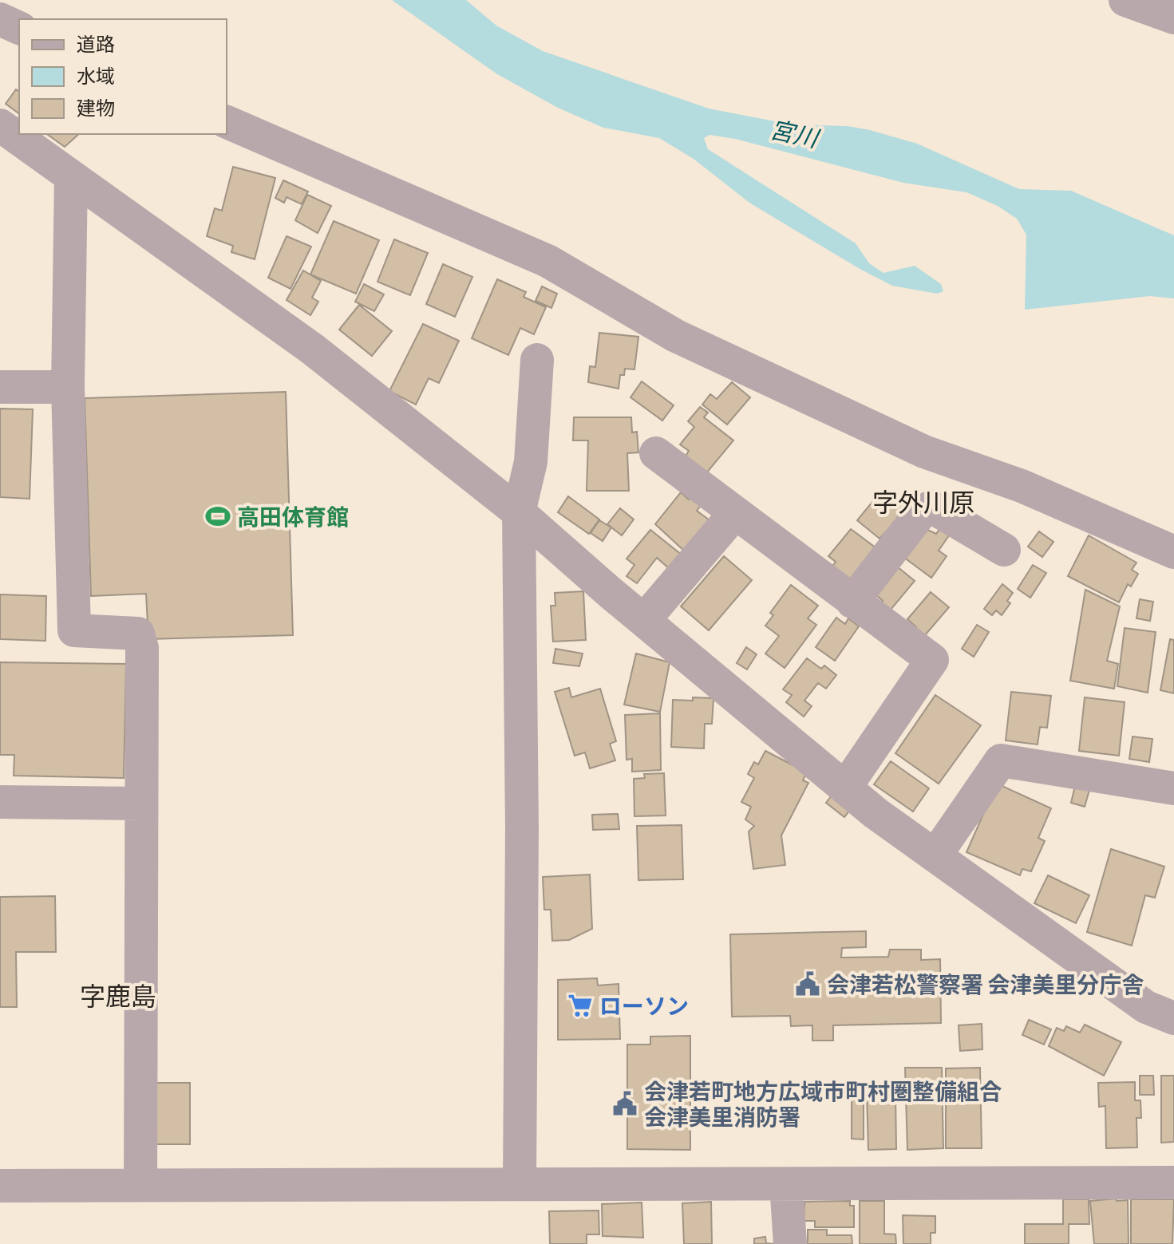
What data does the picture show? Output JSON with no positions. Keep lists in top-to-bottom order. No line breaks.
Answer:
{"districts":["字外川原","字鹿島"],"water":["宮川"],"places":{"sports":["高田体育館"],"public building":["会津若松警察署 会津美里分庁舎","会津若町地方広域市町村圏整備組合 会津美里消防署"],"supermarket":["ローソン"]},"legend":["道路","水域","建物"]}
